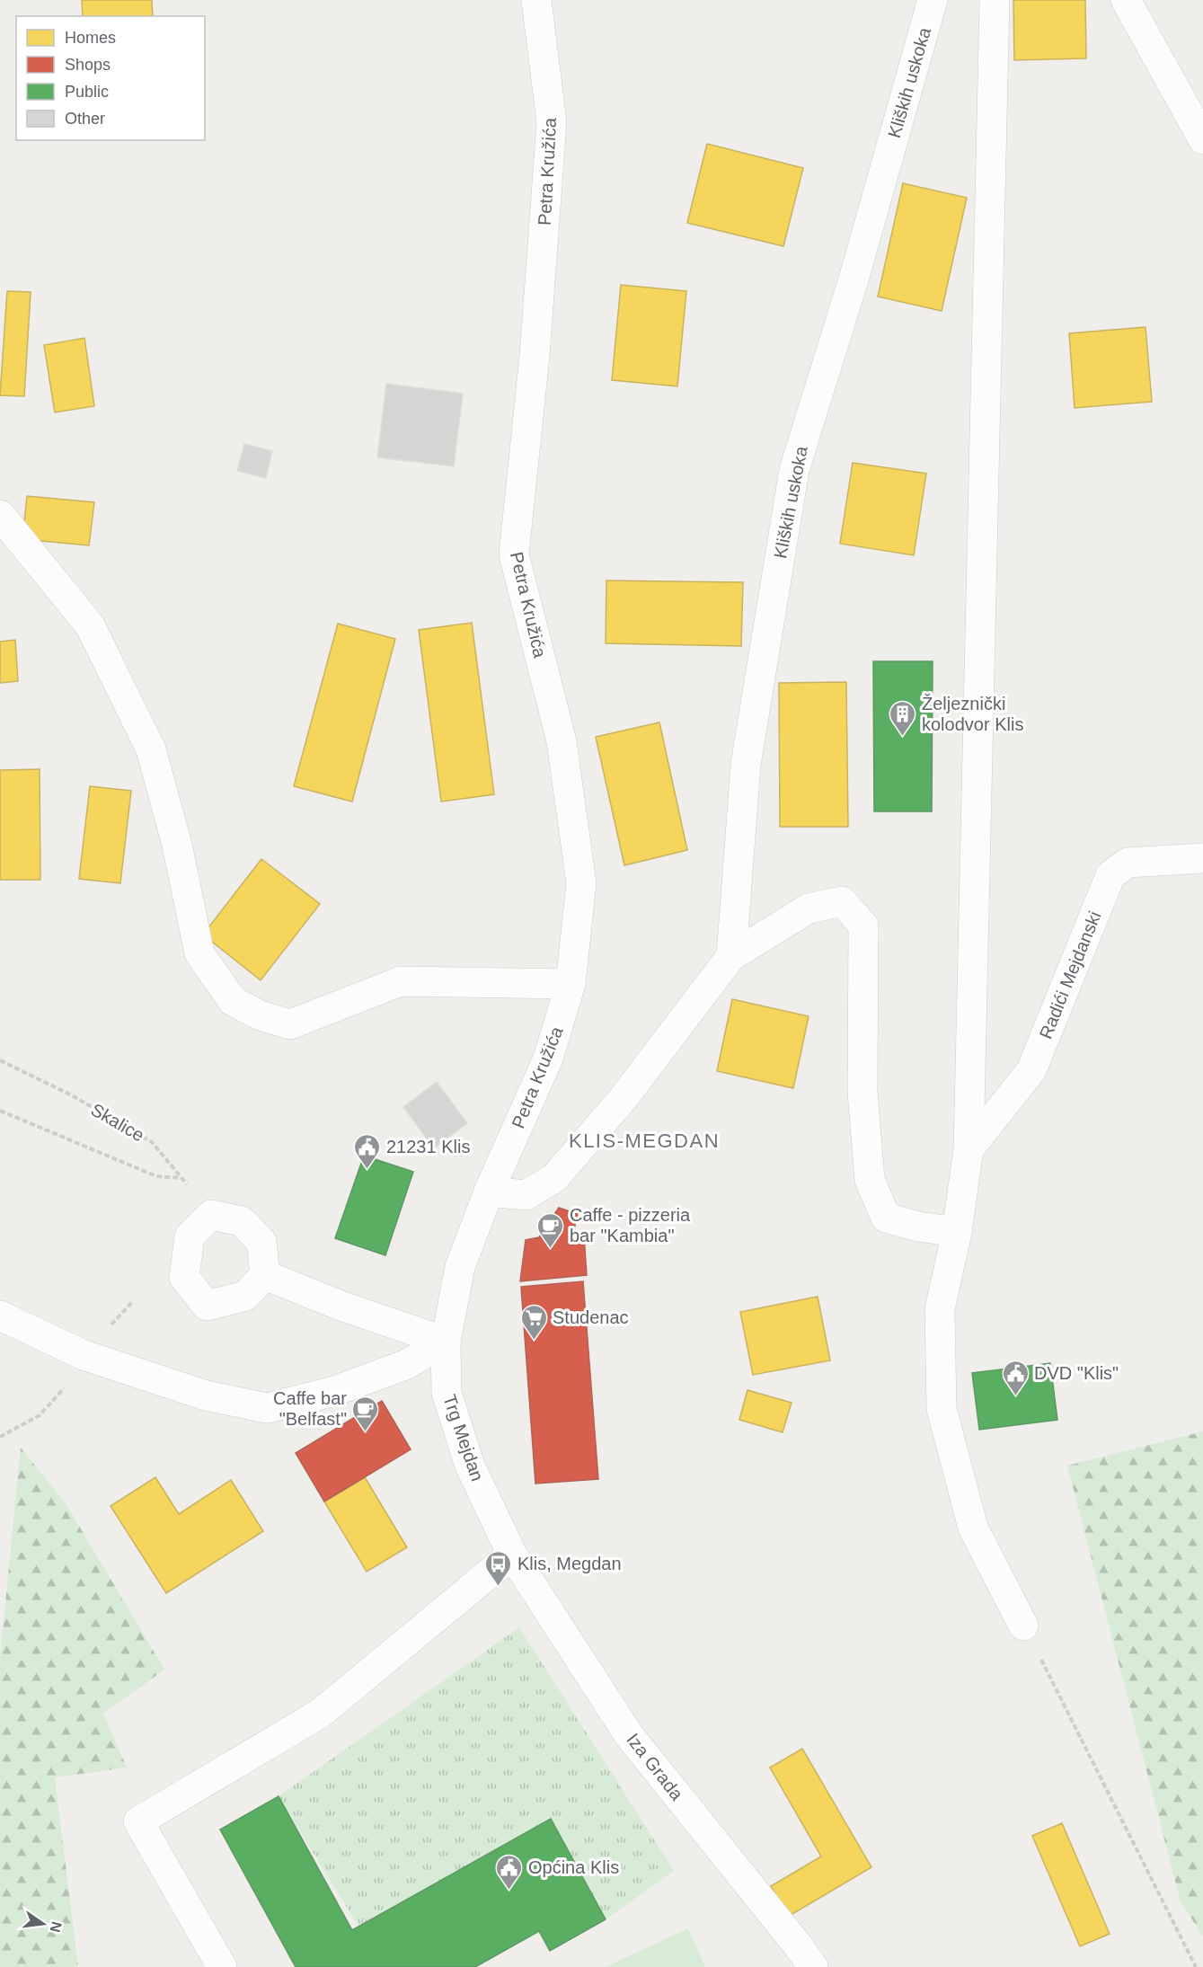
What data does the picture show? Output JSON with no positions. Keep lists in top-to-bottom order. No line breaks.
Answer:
{"streets":{"street":["Kliških uskoka","Petra Kružića","Radići Mejdanski","Trg Mejdan","Iza Grada"],"path":["Skalice"]},"crossings":[["Petra Kružića","Trg Mejdan"],["Trg Mejdan","Iza Grada"]],"districts":["KLIS-MEGDAN"],"places":{"building":["Željeznički kolodvor Klis"],"public building":["21231 Klis","DVD \"Klis\"","Općina Klis"],"cafe":["Caffe - pizzeria bar \"Kambia\"","Caffe bar \"Belfast\""],"supermarket":["Studenac"],"bus stop":["Klis, Megdan"]},"legend":["Homes","Shops","Public","Other"],"north":"right"}
